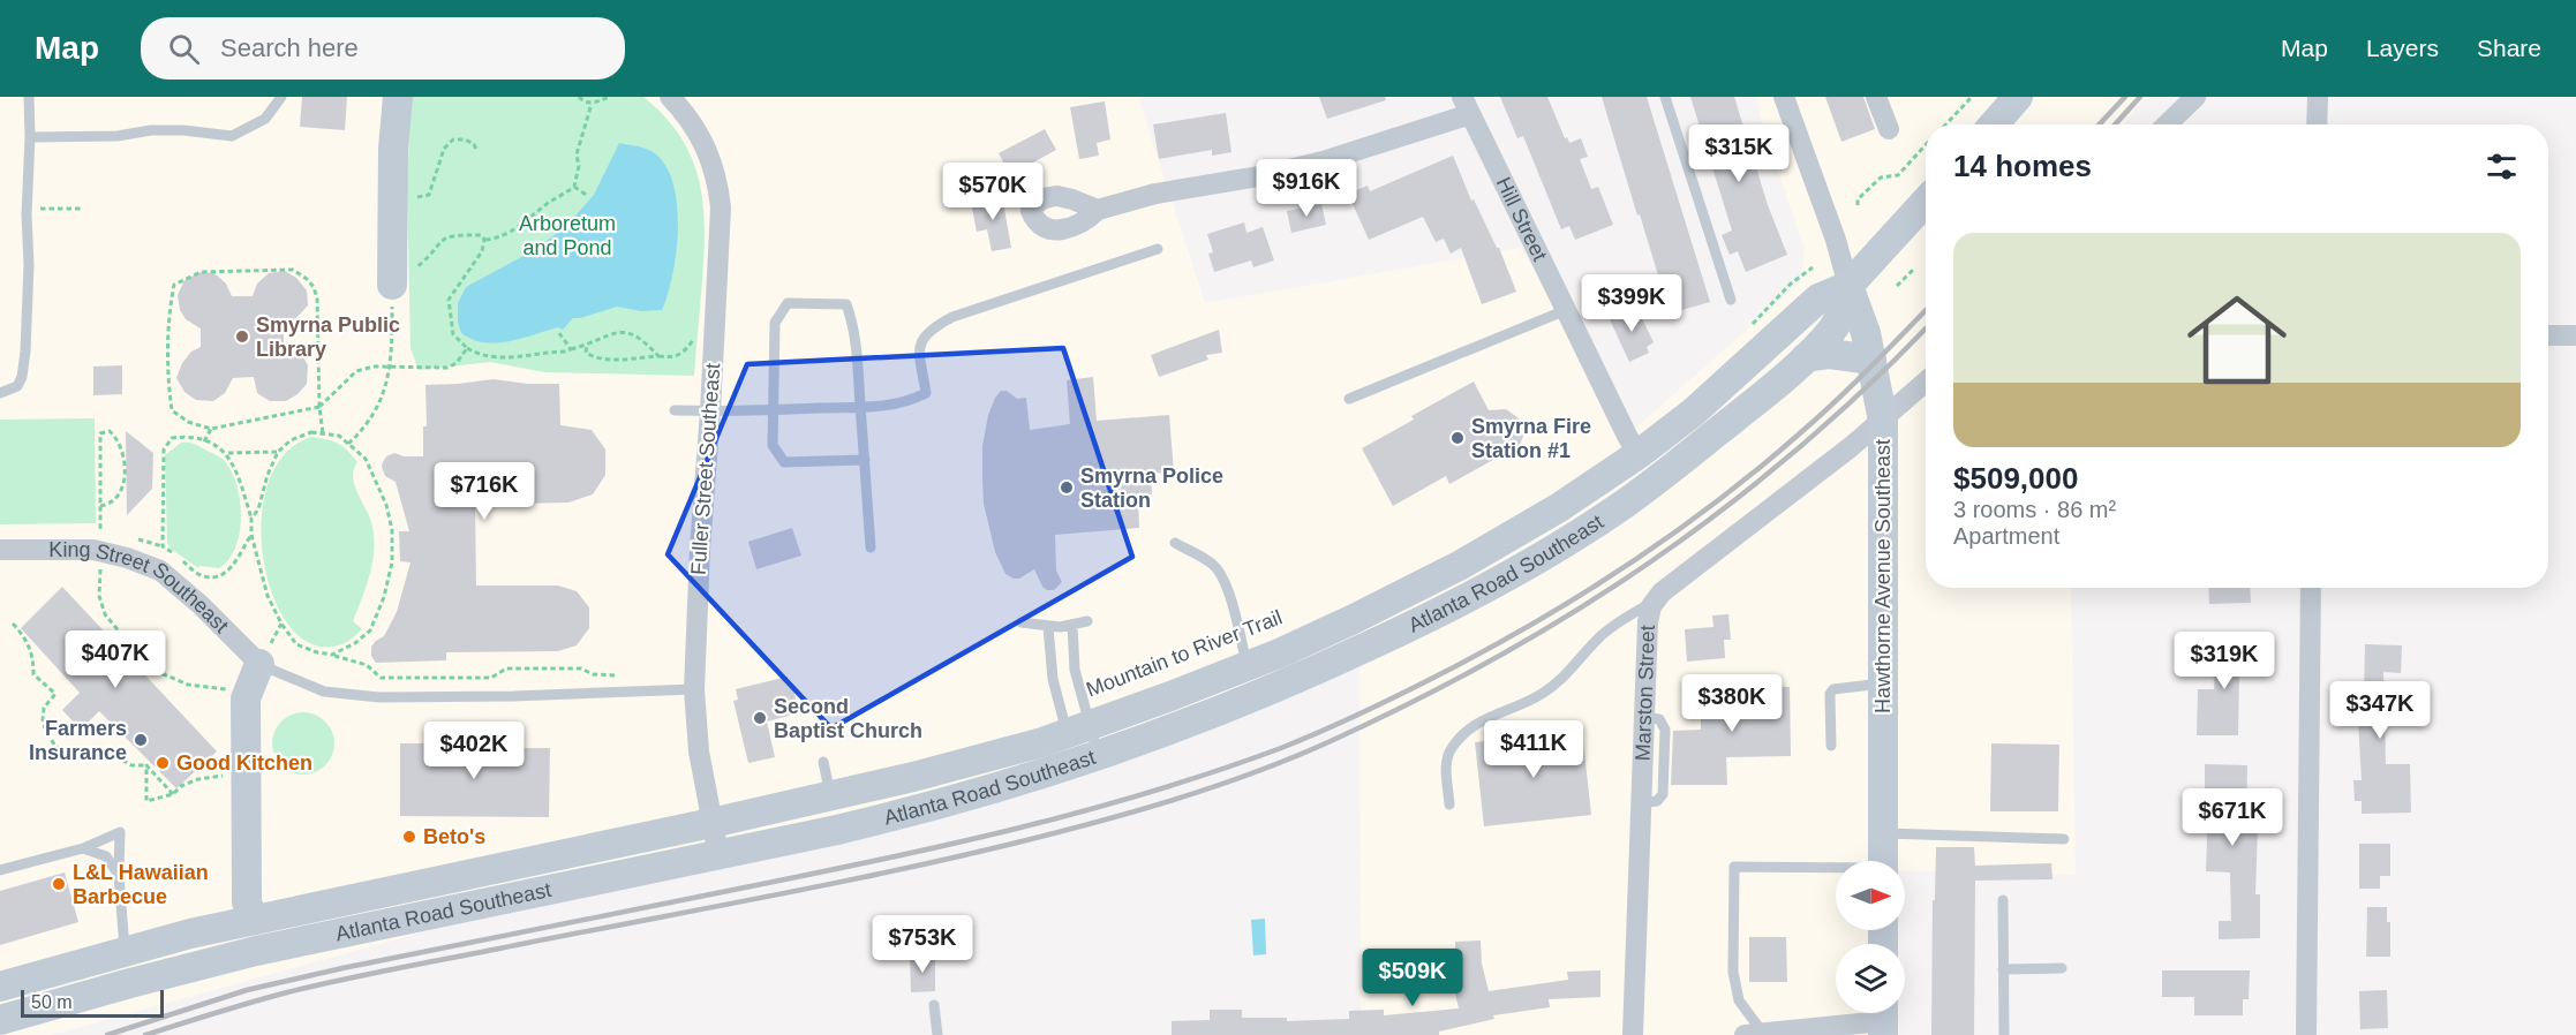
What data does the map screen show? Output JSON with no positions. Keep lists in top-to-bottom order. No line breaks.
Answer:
{"streets":{"main road":["Atlanta Road Southeast","Hawthorne Avenue Southeast"],"street":["Hill Street","Fuller Street Southeast","King Street Southeast","Marston Street"]},"crossings":[["Hill Street","Atlanta Road Southeast"],["Fuller Street Southeast","Atlanta Road Southeast"],["Atlanta Road Southeast","Hawthorne Avenue Southeast"],["Hawthorne Avenue Southeast","Marston Street"]],"parks":["Arboretum and Pond"],"places":["Smyrna Public Library","Smyrna Fire Station #1","Smyrna Police Station","Second Baptist Church","Farmers Insurance","Good Kitchen","Beto's","L&L Hawaiian Barbecue"],"scale_bar":"50 m","north":"right","page":{"header":"Map","search":"Search here","nav":["Map","Layers","Share"],"price":["$315K","$916K","$570K","$399K","$716K","$407K","$319K","$380K","$347K","$411K","$402K","$671K","$753K","$509K"],"heading":"14 homes","list":[{"name":"$509,000","note":"3 rooms · 86 m² · Apartment"}],"scale":"50 m"}}
